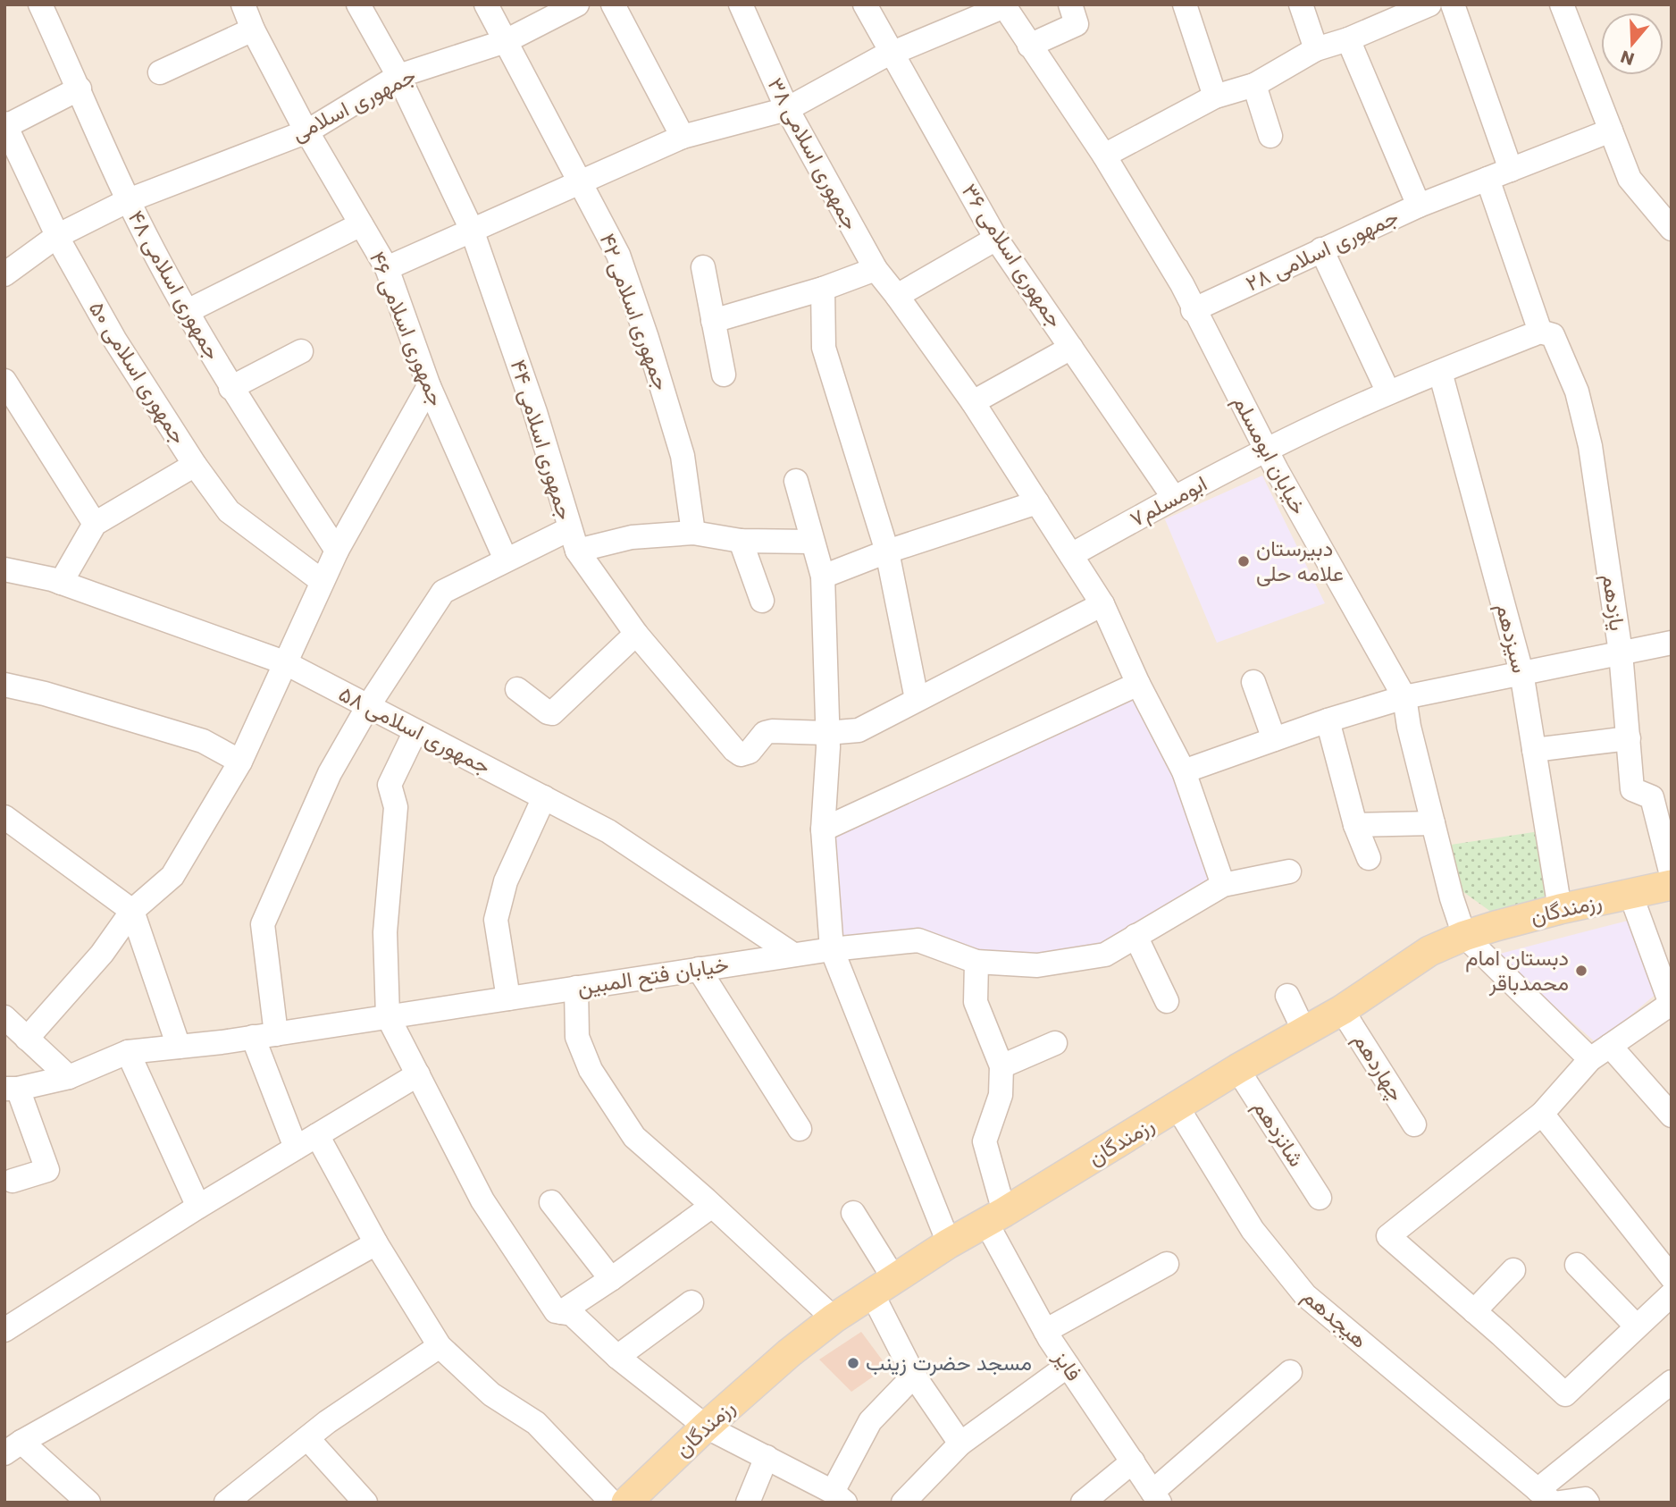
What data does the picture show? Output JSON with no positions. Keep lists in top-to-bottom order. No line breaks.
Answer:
{"streets":{"main road":["رزمندگان"],"street":["جمهوری اسلامی","جمهوری اسلامی ۳۸","جمهوری اسلامی ۲۸","جمهوری اسلامی ۳۶","جمهوری اسلامی ۴۸","جمهوری اسلامی ۴۲","جمهوری اسلامی ۴۶","جمهوری اسلامی ۵۰","جمهوری اسلامی ۴۴","خیابان ابومسلم","ابومسلم۷","یازدهم","سیزدهم","جمهوری اسلامی ۵۸","خیابان فتح المبین","چهاردهم","شانزدهم","هیجدهم","فایز"]},"crossings":[["جمهوری اسلامی","جمهوری اسلامی ۴۸"],["جمهوری اسلامی","جمهوری اسلامی ۴۲"],["جمهوری اسلامی","جمهوری اسلامی ۴۶"],["جمهوری اسلامی","جمهوری اسلامی ۵۰"],["جمهوری اسلامی","جمهوری اسلامی ۴۴"],["جمهوری اسلامی ۳۸","ابومسلم۷"],["جمهوری اسلامی ۳۸","خیابان فتح المبین"],["جمهوری اسلامی ۲۸","خیابان ابومسلم"],["جمهوری اسلامی ۳۶","ابومسلم۷"],["خیابان ابومسلم","ابومسلم۷"],["خیابان ابومسلم","رزمندگان"],["ابومسلم۷","یازدهم"],["ابومسلم۷","سیزدهم"],["سیزدهم","رزمندگان"],["جمهوری اسلامی ۵۸","خیابان فتح المبین"],["رزمندگان","چهاردهم"],["رزمندگان","شانزدهم"],["رزمندگان","هیجدهم"],["رزمندگان","فایز"]],"places":["دبیرستان علامه حلی","دبستان امام محمدباقر","مسجد حضرت زینب"],"north":"bottom"}
